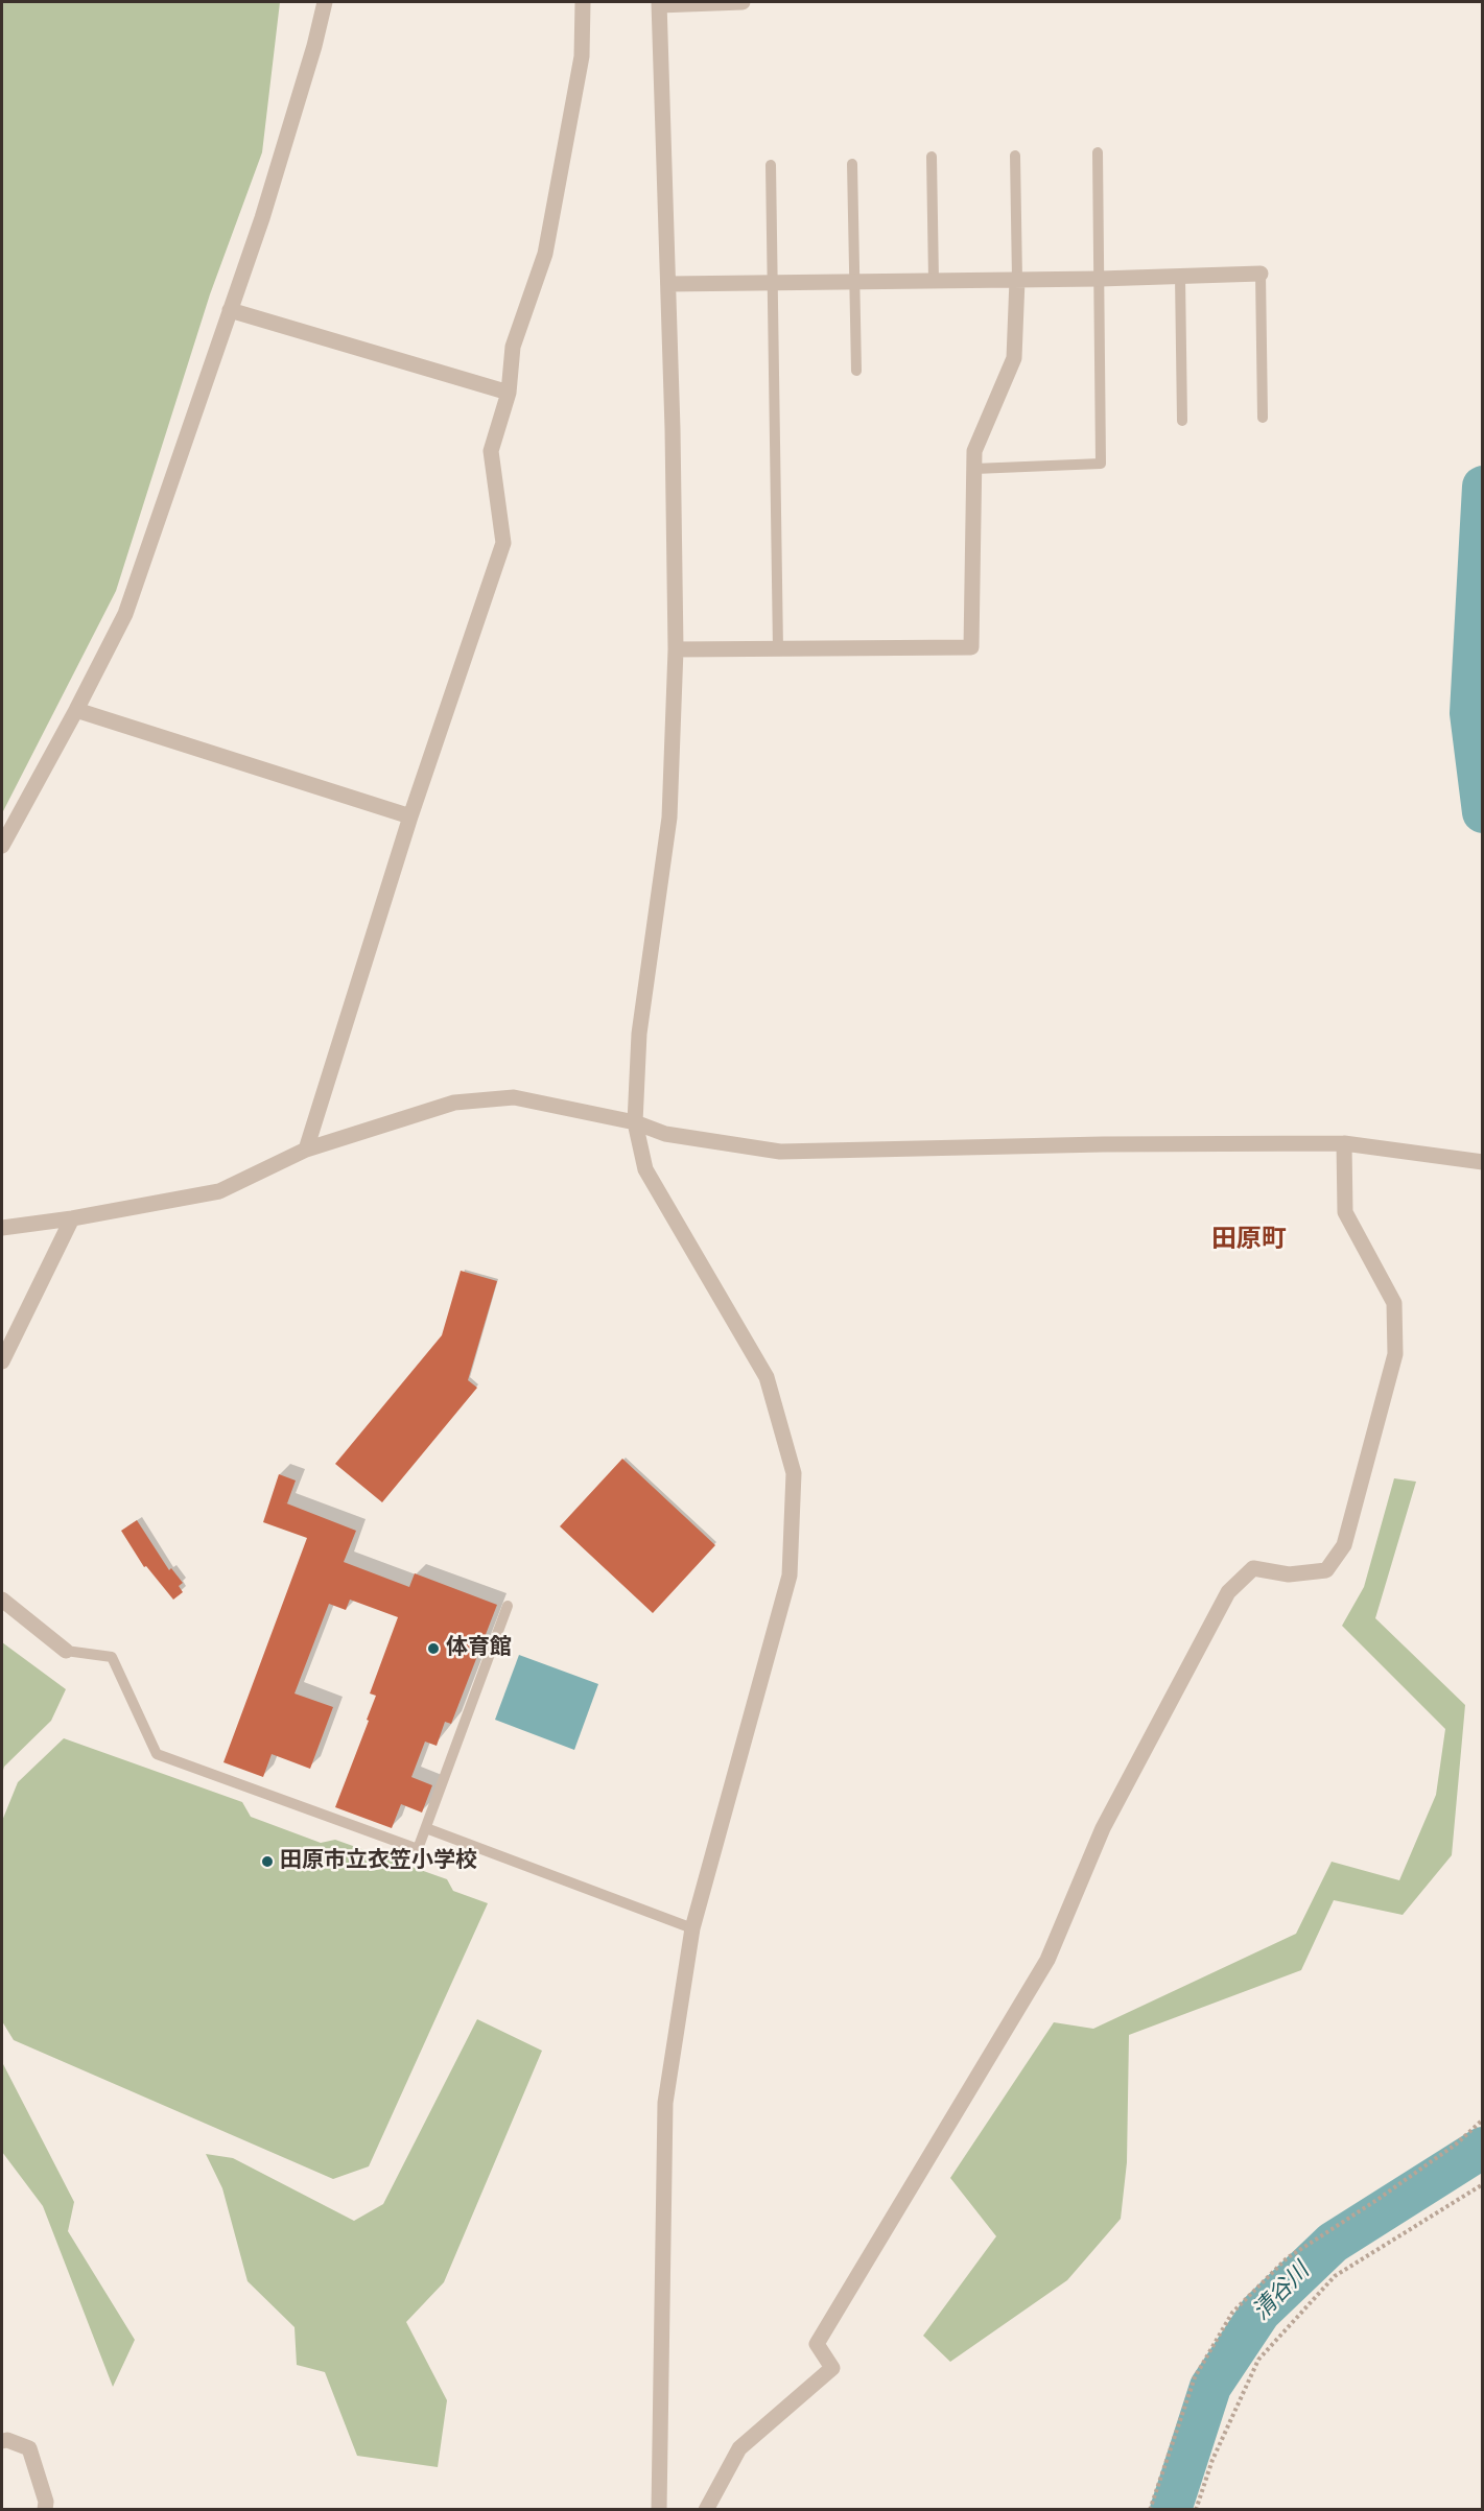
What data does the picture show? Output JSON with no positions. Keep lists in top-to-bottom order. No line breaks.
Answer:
{"districts":["田原町"],"water":["清谷川"],"places":["体育館","田原市立衣笠小学校"]}
